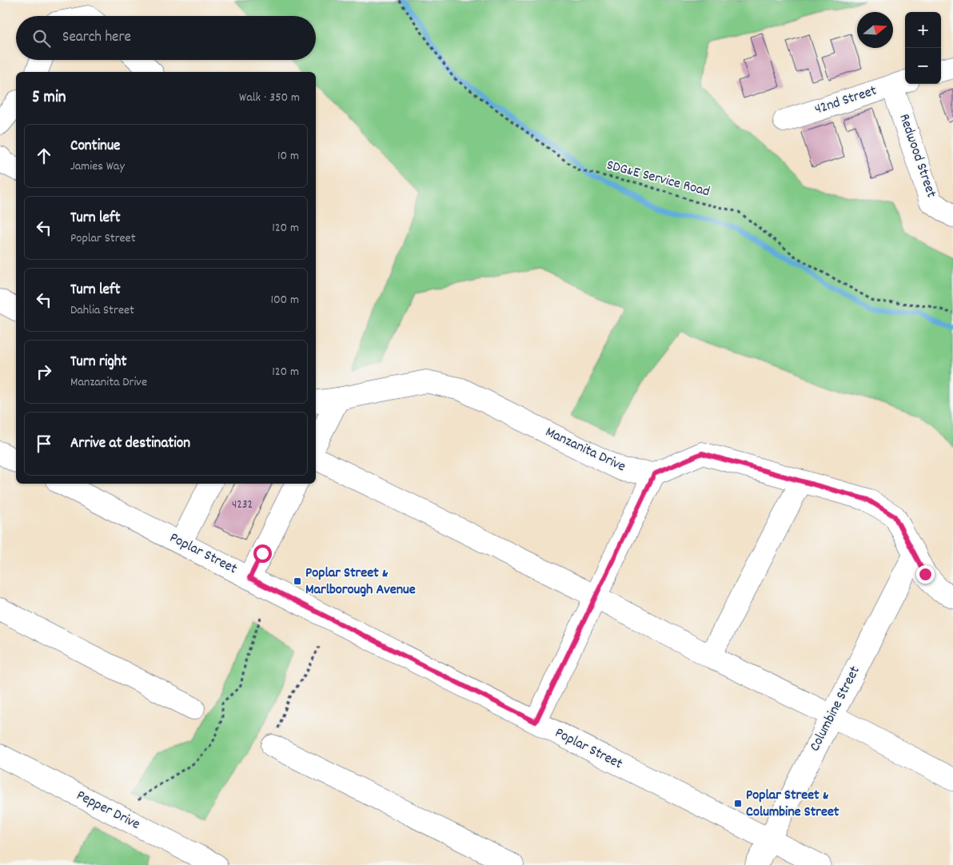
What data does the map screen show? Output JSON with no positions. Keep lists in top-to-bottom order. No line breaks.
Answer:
{"streets":{"street":["42nd Street","Redwood Street","Manzanita Drive","Poplar Street","Columbine Street","Pepper Drive"],"path":["SDG&E Service Road"]},"crossings":[["42nd Street","Redwood Street"],["Poplar Street","Columbine Street"]],"places":{"transit":["Poplar Street & Marlborough Avenue","Poplar Street & Columbine Street"]},"house_numbers":["4232"],"north":"right","page":{"map_buttons":["+","−"],"search":"Search here","heading":["5 min","Walk · 350 m"],"list":[["Continue","Jamies Way","10 m"],["Turn left","Poplar Street","120 m"],["Turn left","Dahlia Street","100 m"],["Turn right","Manzanita Drive","120 m"],"Arrive at destination"]}}
